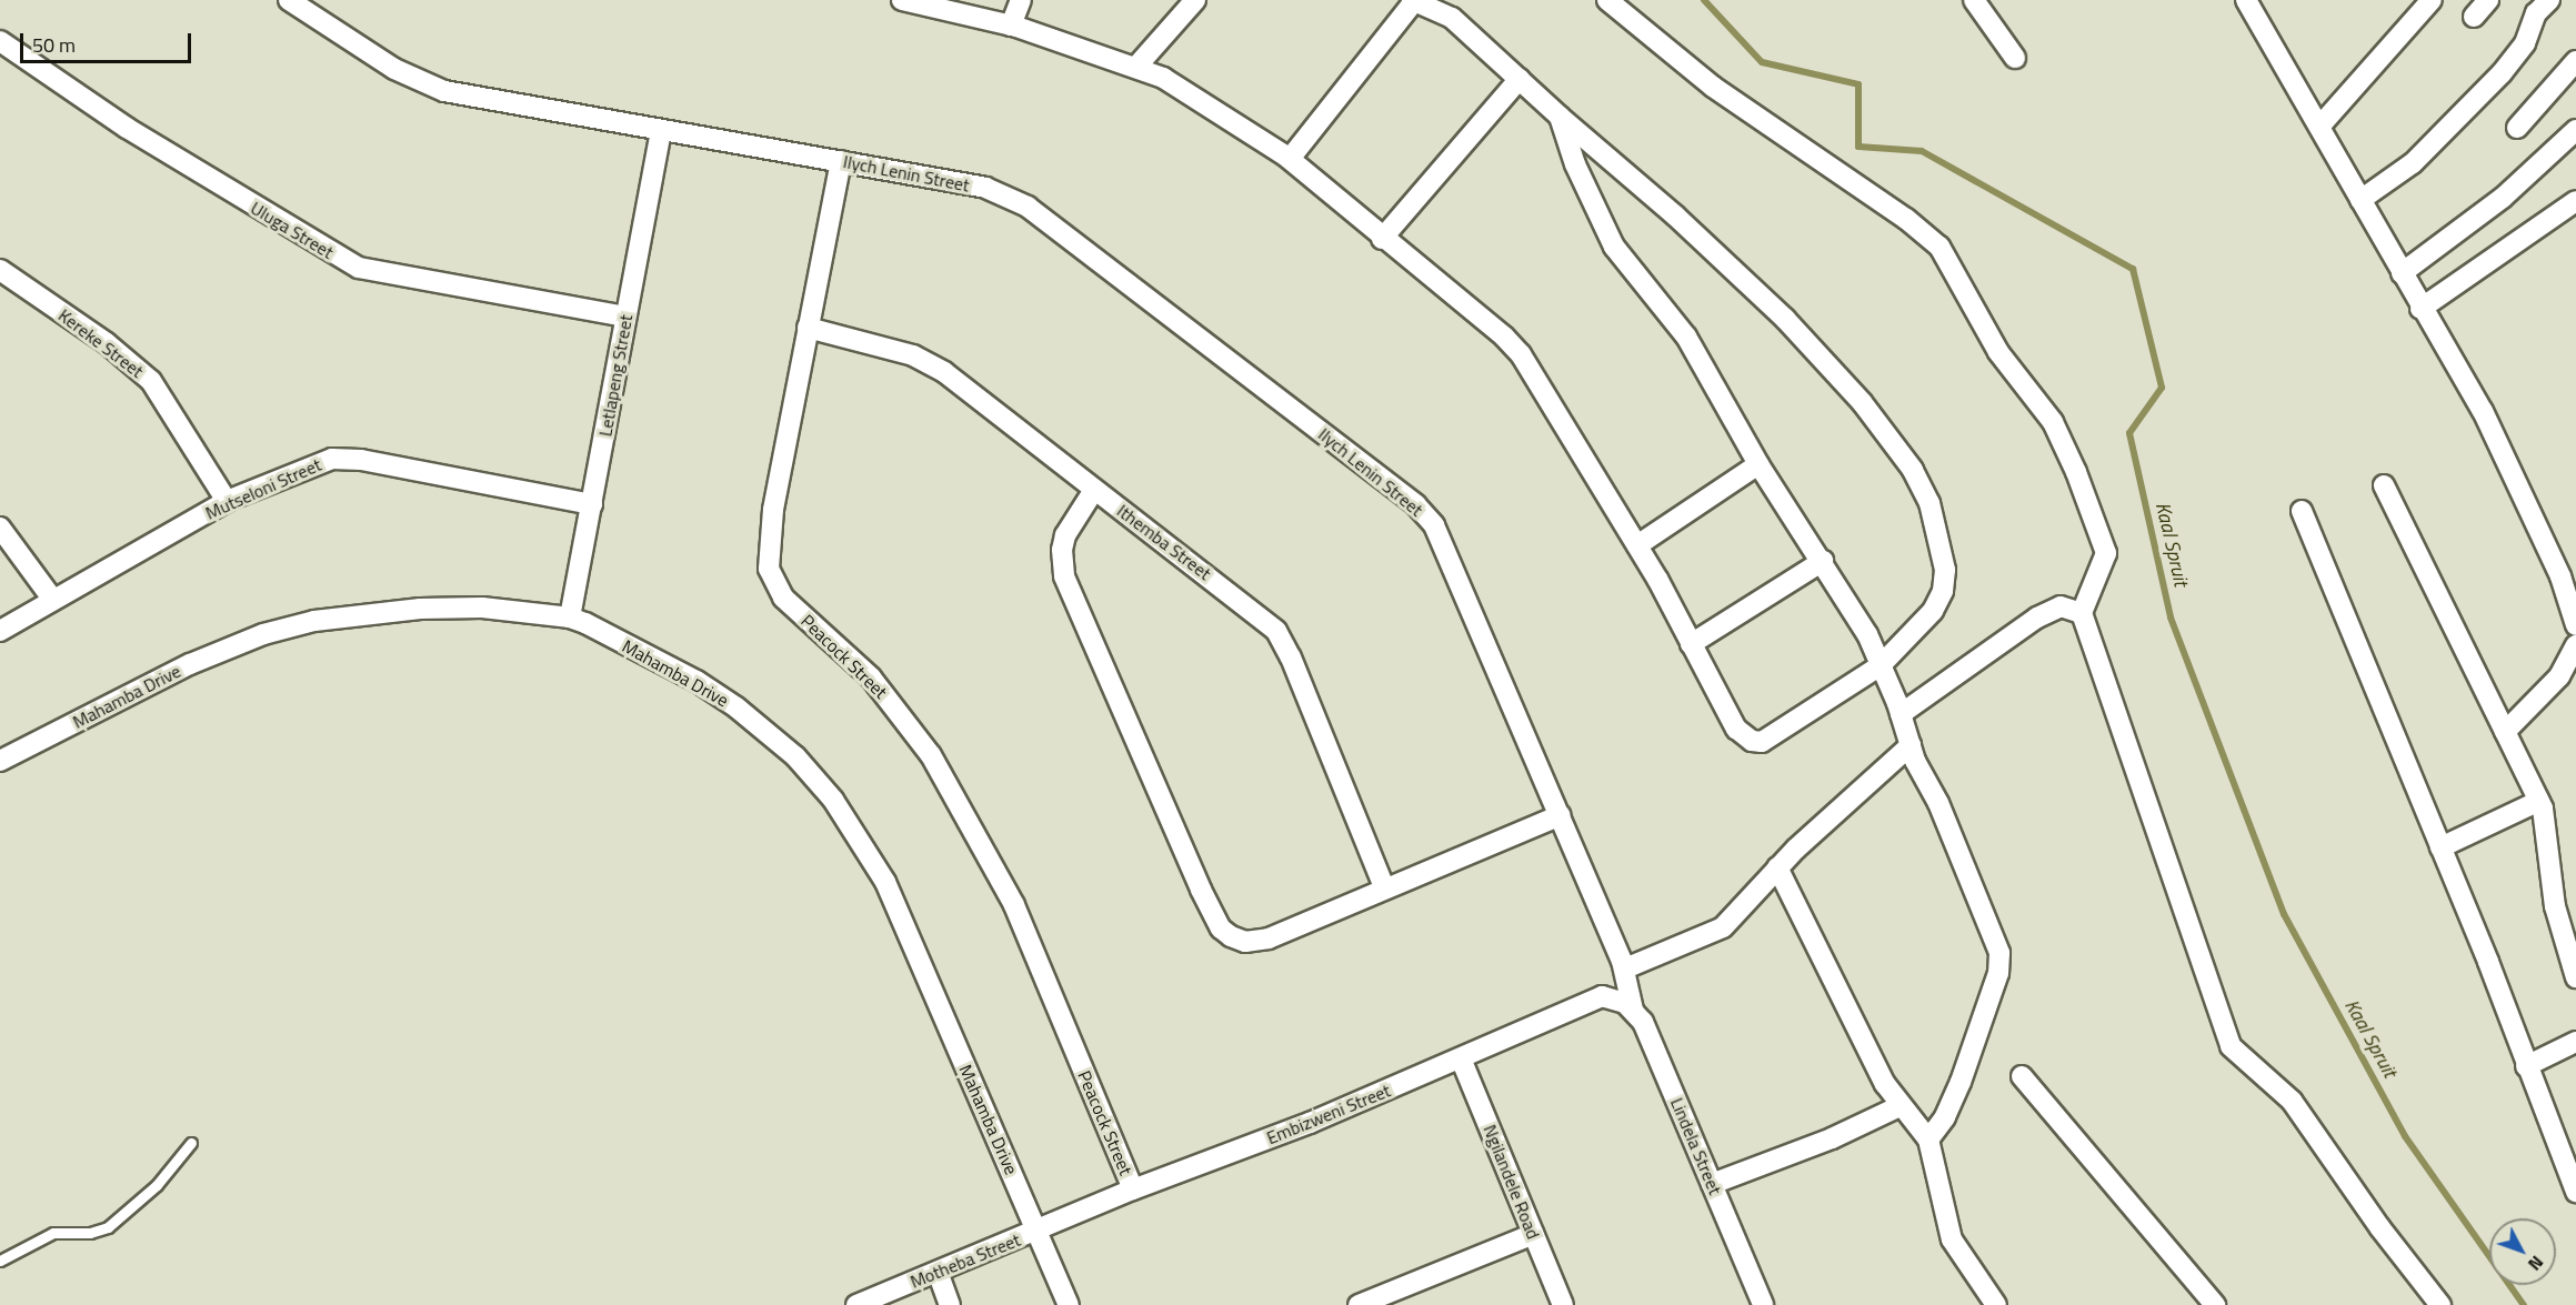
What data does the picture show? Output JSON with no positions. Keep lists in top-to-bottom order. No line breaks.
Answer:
{"streets":{"street":["Ilych Lenin Street","Uluga Street","Kereke Street","Letlapeng Street","Mutseloni Street","Ithemba Street","Peacock Street","Mahamba Drive","Embizweni Street","Lindela Street","Ngilandele Road","Motheba Street"]},"crossings":[["Ilych Lenin Street","Letlapeng Street"],["Ilych Lenin Street","Peacock Street"],["Ilych Lenin Street","Embizweni Street"],["Ilych Lenin Street","Lindela Street"],["Uluga Street","Letlapeng Street"],["Kereke Street","Mutseloni Street"],["Letlapeng Street","Mutseloni Street"],["Letlapeng Street","Mahamba Drive"],["Ithemba Street","Peacock Street"],["Peacock Street","Embizweni Street"],["Mahamba Drive","Embizweni Street"],["Mahamba Drive","Motheba Street"],["Embizweni Street","Lindela Street"],["Embizweni Street","Ngilandele Road"],["Embizweni Street","Motheba Street"]],"water":["Kaal Spruit"],"scale_bar":"50 m","north":"bottom right"}
